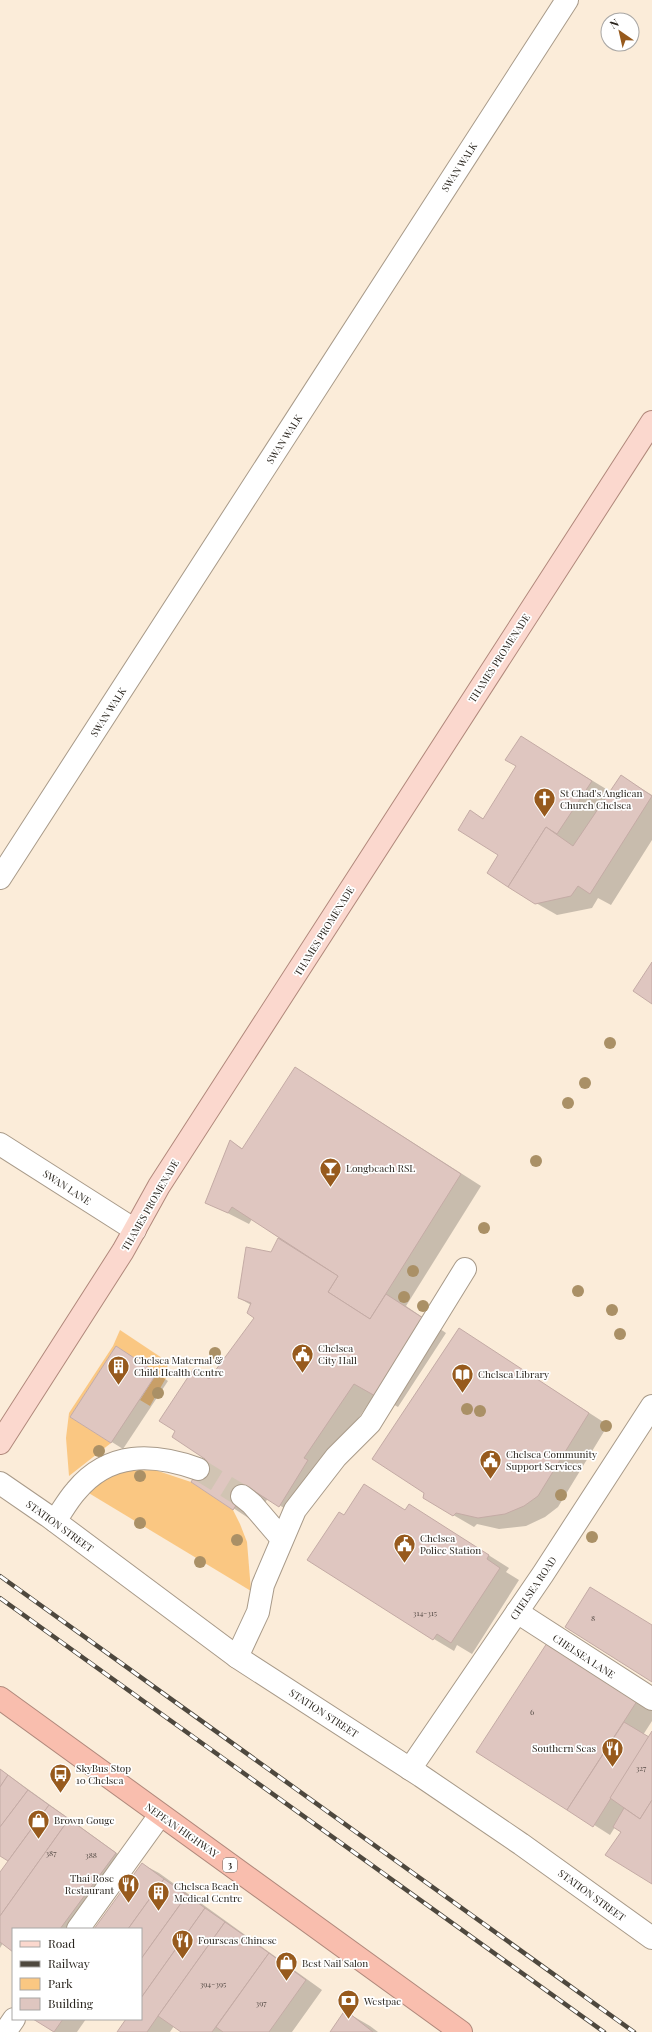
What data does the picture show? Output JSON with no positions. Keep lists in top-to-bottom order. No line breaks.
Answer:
{"streets":{"highway":["NEPEAN HIGHWAY","3"],"main road":["THAMES PROMENADE"],"street":["SWAN WALK","SWAN LANE","STATION STREET","CHELSEA ROAD","CHELSEA LANE"]},"crossings":[["THAMES PROMENADE","SWAN LANE"],["STATION STREET","CHELSEA ROAD"],["CHELSEA ROAD","CHELSEA LANE"]],"places":{"church":["St Chad's Anglican Church Chelsea"],"bar":["Longbeach RSL"],"public building":["Chelsea City Hall","Chelsea Community Support Services","Chelsea Police Station"],"building":["Chelsea Maternal & Child Health Centre","Chelsea Beach Medical Centre"],"library":["Chelsea Library"],"restaurant":["Southern Seas","Thai Rose Restaurant","Fourseas Chinese"],"bus stop":["SkyBus Stop 10 Chelsea"],"shop":["Brown Gouge","Best Nail Salon"],"bank":["Westpac"]},"house_numbers":["314-315","8","6","327","387","388","394-395","397"],"legend":["Road","Railway","Park","Building"],"north":"top left"}
